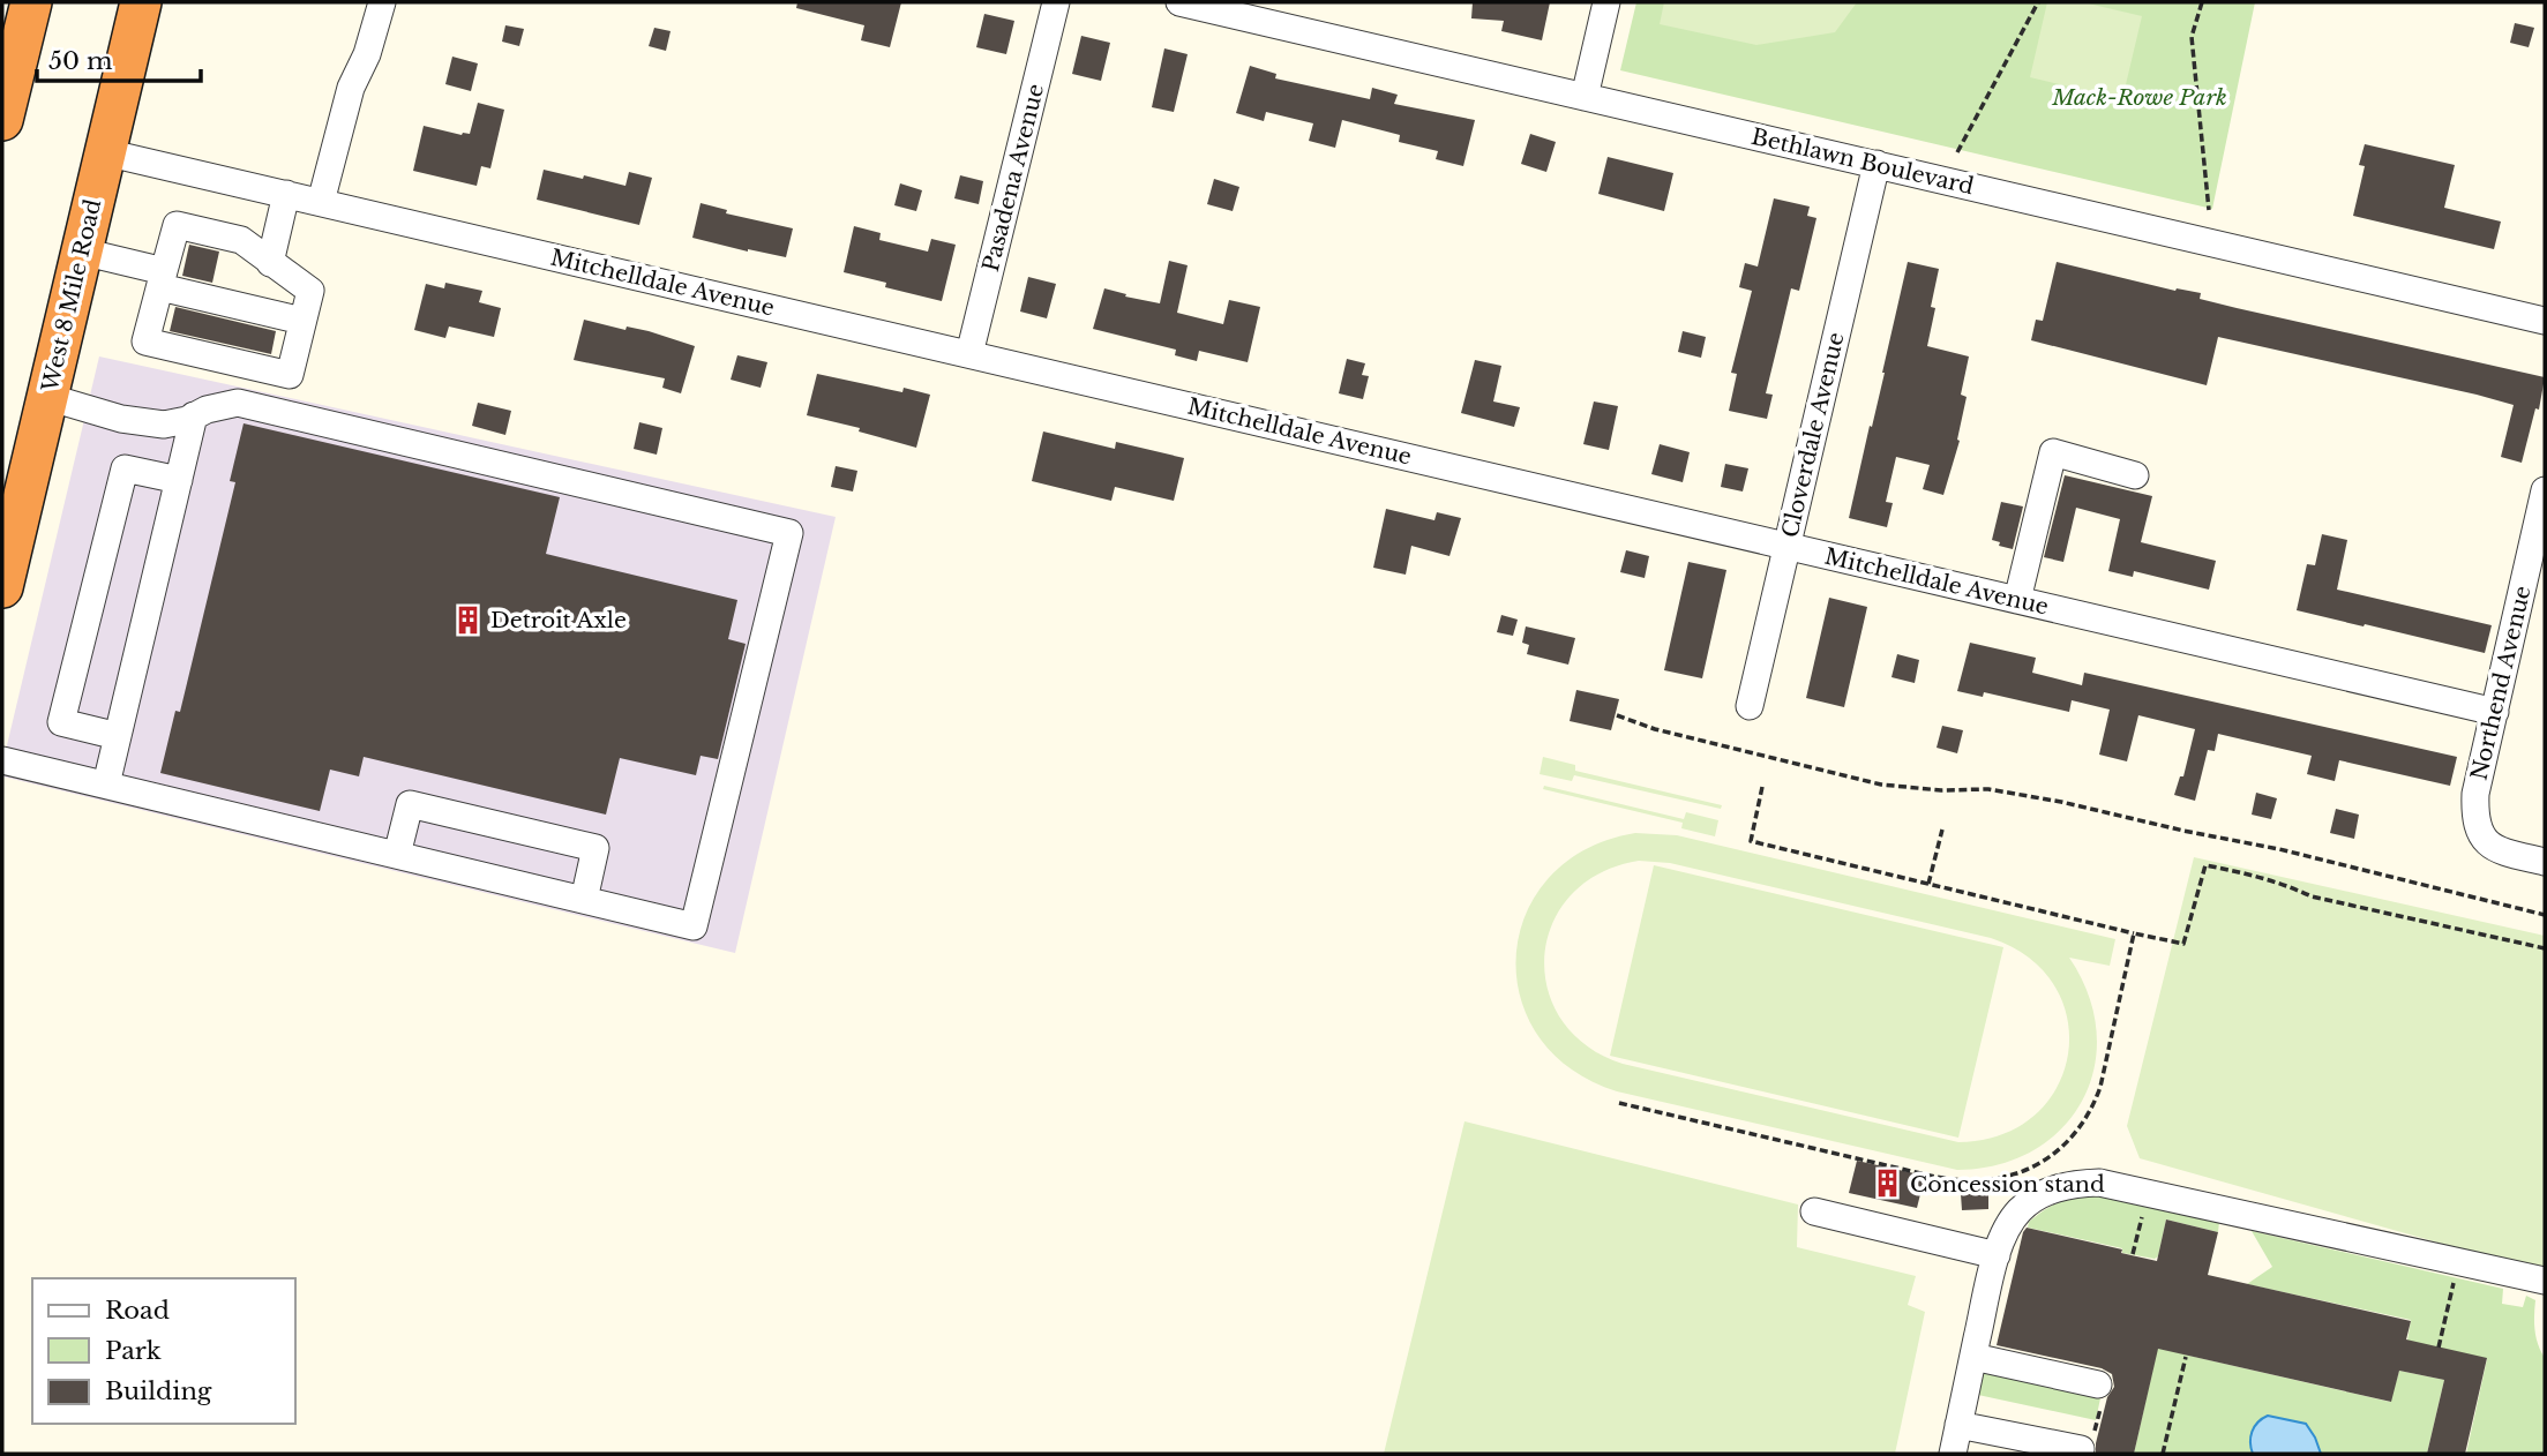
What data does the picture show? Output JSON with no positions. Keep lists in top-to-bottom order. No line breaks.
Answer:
{"streets":{"highway":["West 8 Mile Road"],"street":["Bethlawn Boulevard","Pasadena Avenue","Mitchelldale Avenue","Cloverdale Avenue","Northend Avenue"]},"crossings":[["Bethlawn Boulevard","Cloverdale Avenue"],["Pasadena Avenue","Mitchelldale Avenue"],["Mitchelldale Avenue","West 8 Mile Road"],["Mitchelldale Avenue","Cloverdale Avenue"],["Mitchelldale Avenue","Northend Avenue"]],"parks":["Mack-Rowe Park"],"places":{"building":["Detroit Axle","Concession stand"]},"legend":["Road","Park","Building"],"scale_bar":"50 m"}
